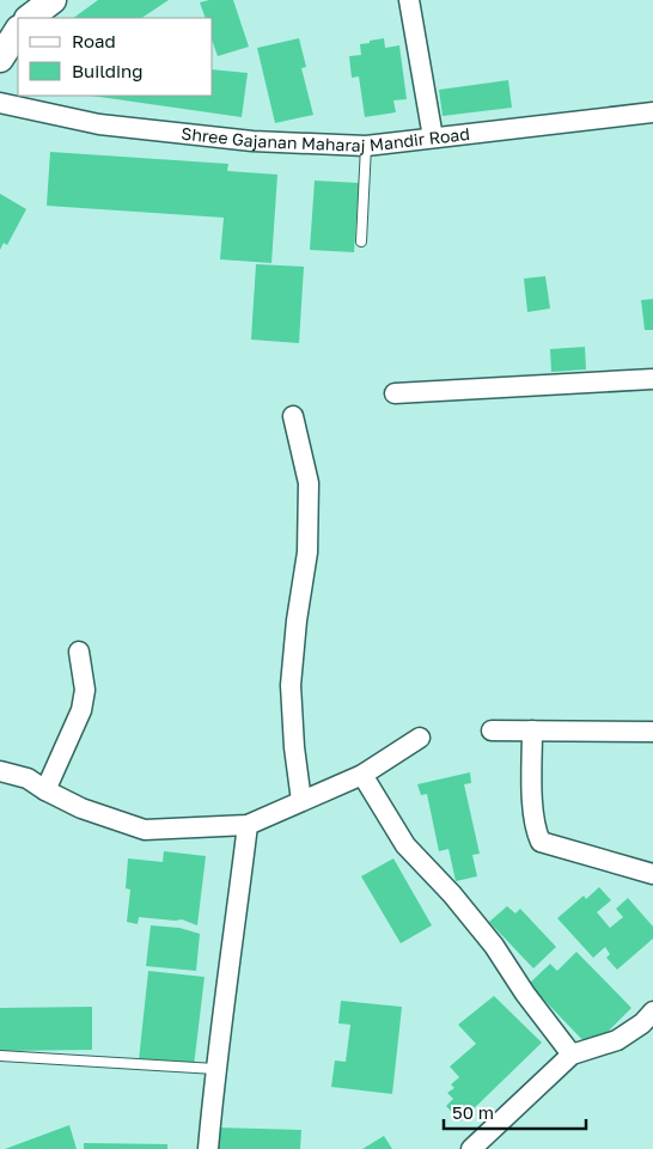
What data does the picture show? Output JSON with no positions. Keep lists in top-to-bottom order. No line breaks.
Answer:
{"streets":{"street":["Shree Gajanan Maharaj Mandir Road"]},"legend":["Road","Building"],"scale_bar":"50 m"}
